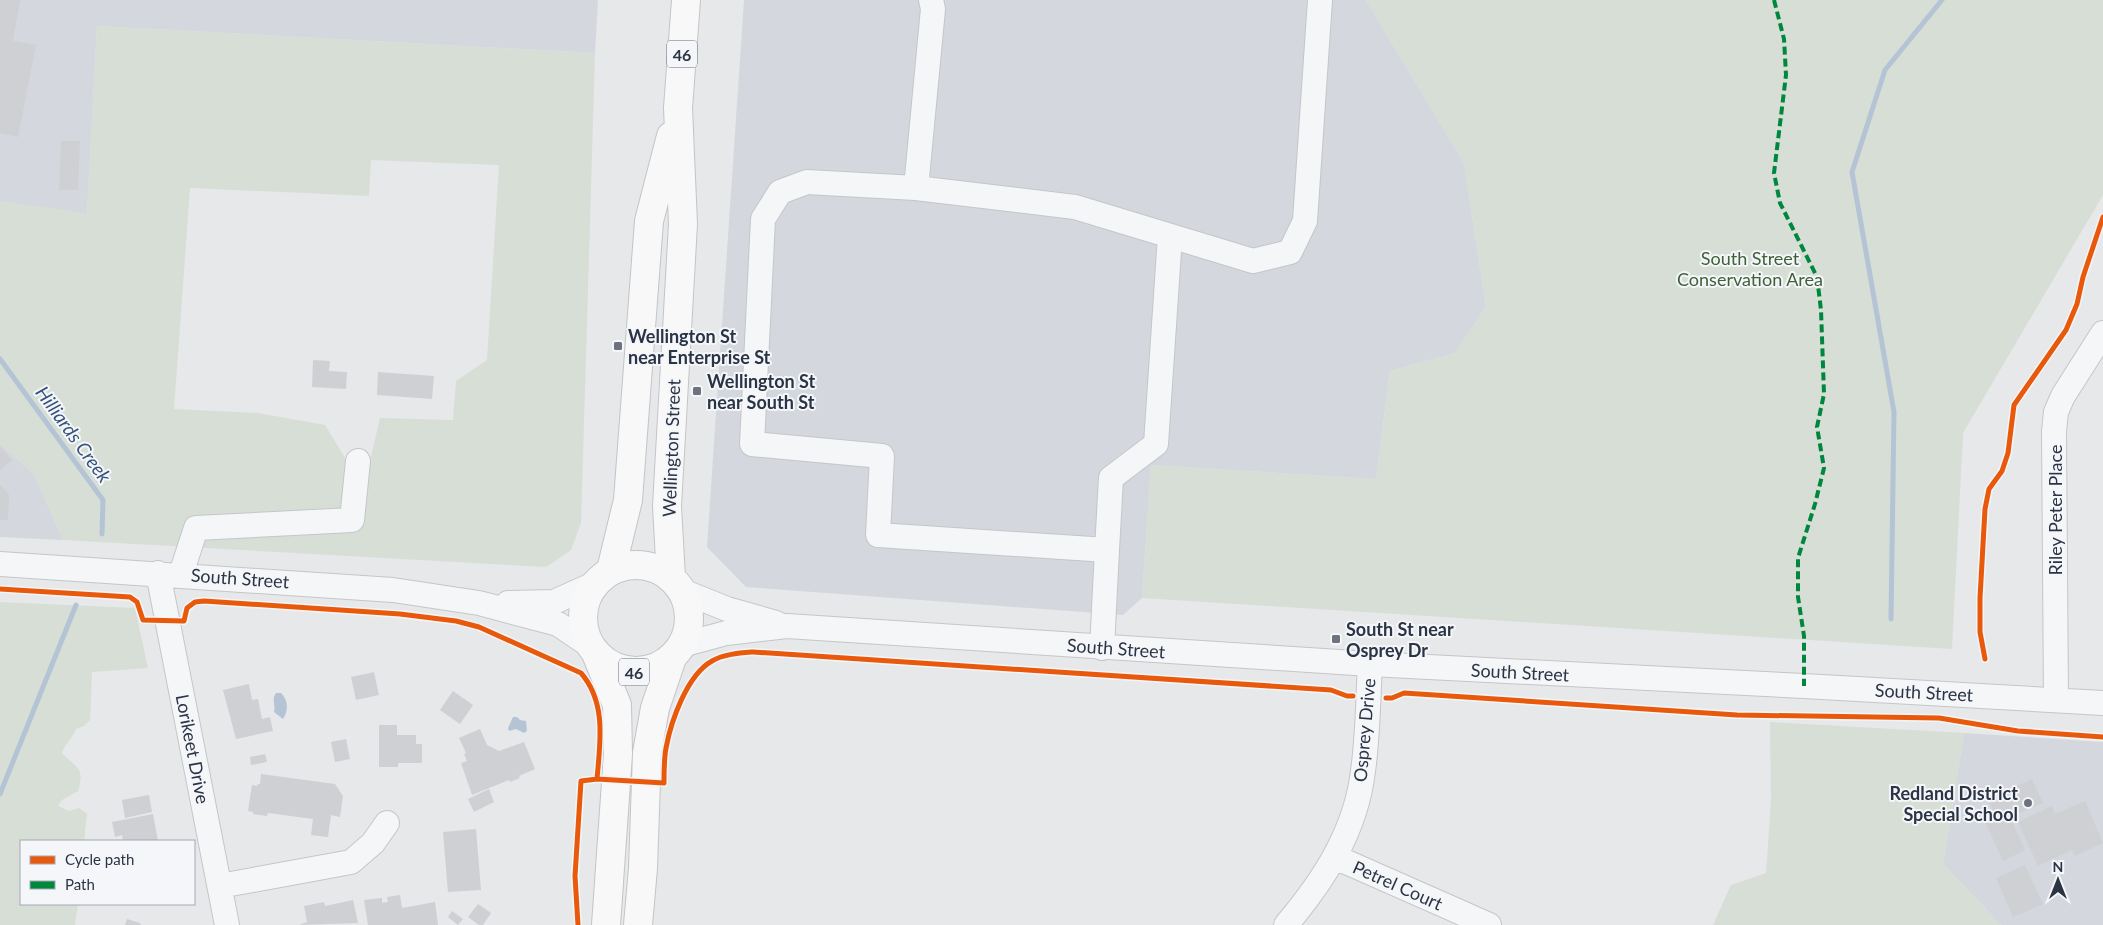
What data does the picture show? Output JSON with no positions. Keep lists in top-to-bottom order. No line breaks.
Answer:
{"streets":{"main road":["46","Wellington Street"],"street":["Riley Peter Place","South Street","Osprey Drive","Lorikeet Drive","Petrel Court"]},"crossings":[["46","Wellington Street"],["46","South Street"],["Wellington Street","South Street"],["Riley Peter Place","South Street"],["South Street","Osprey Drive"],["South Street","Lorikeet Drive"],["Osprey Drive","Petrel Court"]],"water":["Hilliards Creek"],"parks":["South Street Conservation Area"],"places":{"transit":["Wellington St near Enterprise St","Wellington St near South St","South St near Osprey Dr"],"other":["Redland District Special School"]},"legend":["Cycle path","Path"],"north":"top"}
